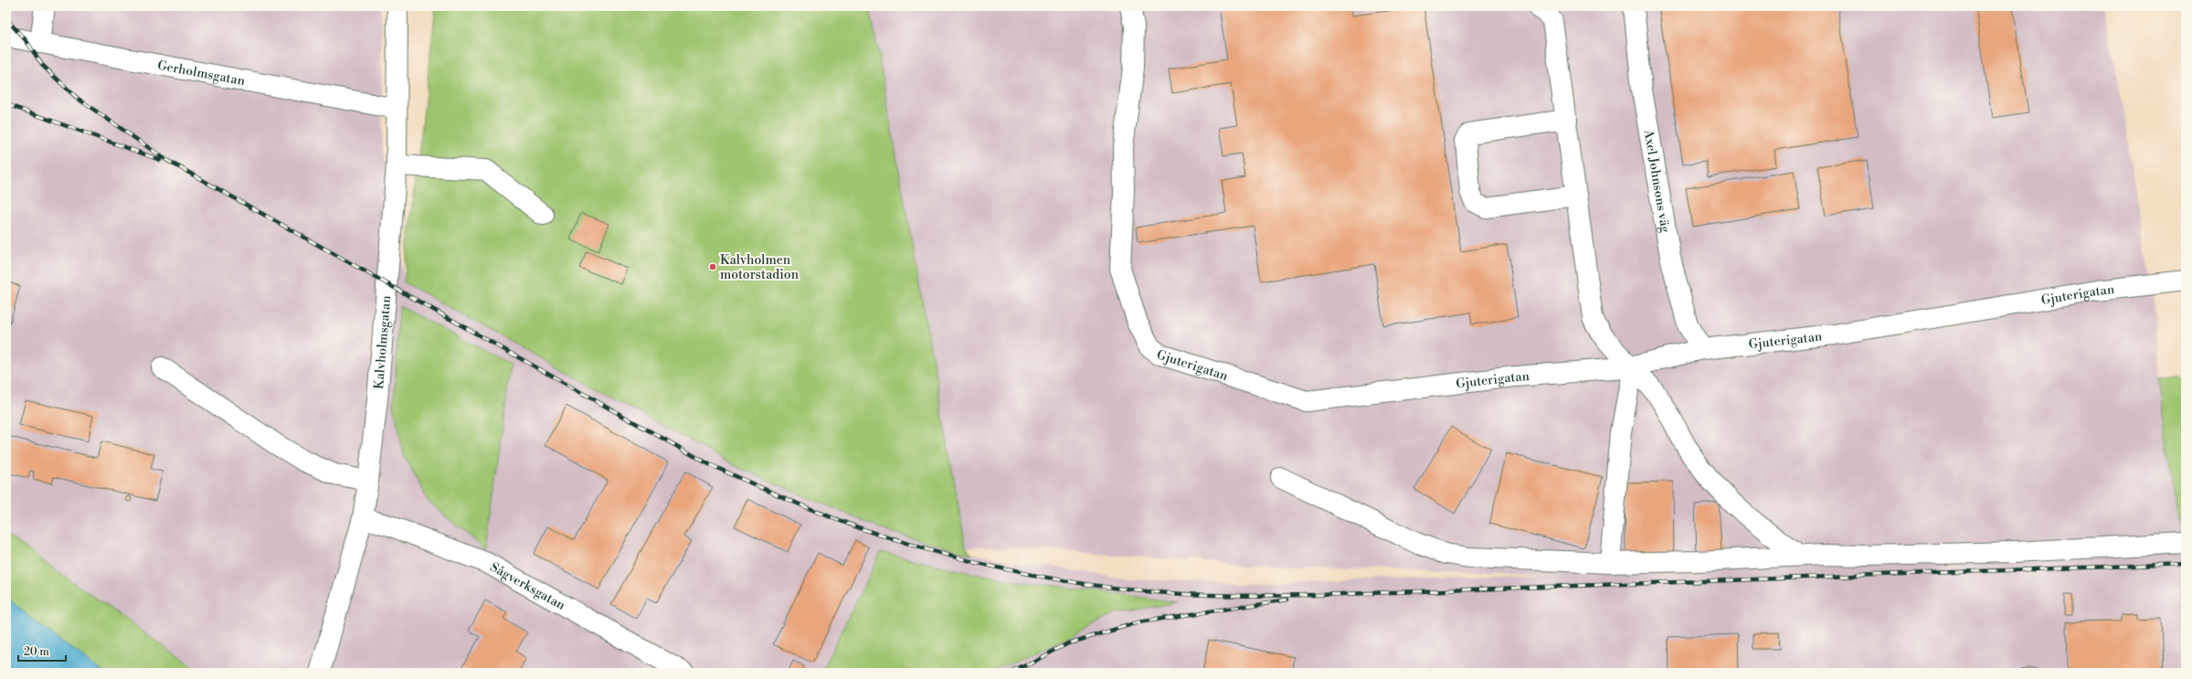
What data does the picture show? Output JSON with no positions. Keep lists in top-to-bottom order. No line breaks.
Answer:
{"streets":{"street":["Gerholmsgatan","Axel Johnsons väg","Gjuterigatan","Kalvholmsgatan","Sågverksgatan"]},"crossings":[["Gerholmsgatan","Kalvholmsgatan"],["Axel Johnsons väg","Gjuterigatan"],["Kalvholmsgatan","Sågverksgatan"]],"places":["Kalvholmen motorstadion"],"scale_bar":"20 m"}
